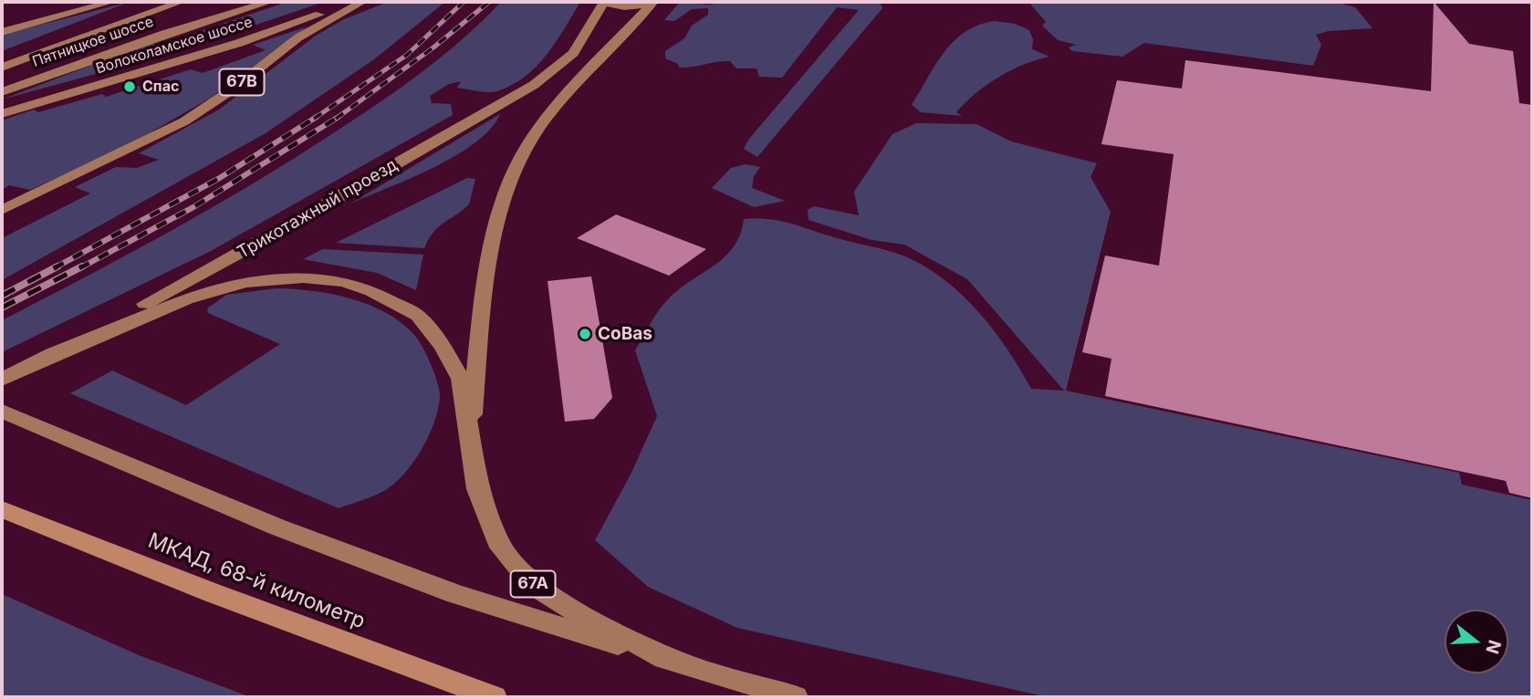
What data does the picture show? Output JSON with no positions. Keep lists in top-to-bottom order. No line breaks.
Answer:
{"streets":{"highway":["МКАД, 68-й километр"],"main road":["Пятницкое шоссе","Волоколамское шоссе","67B","Трикотажный проезд","67A"]},"places":["Спас","CoBas"],"north":"right"}
